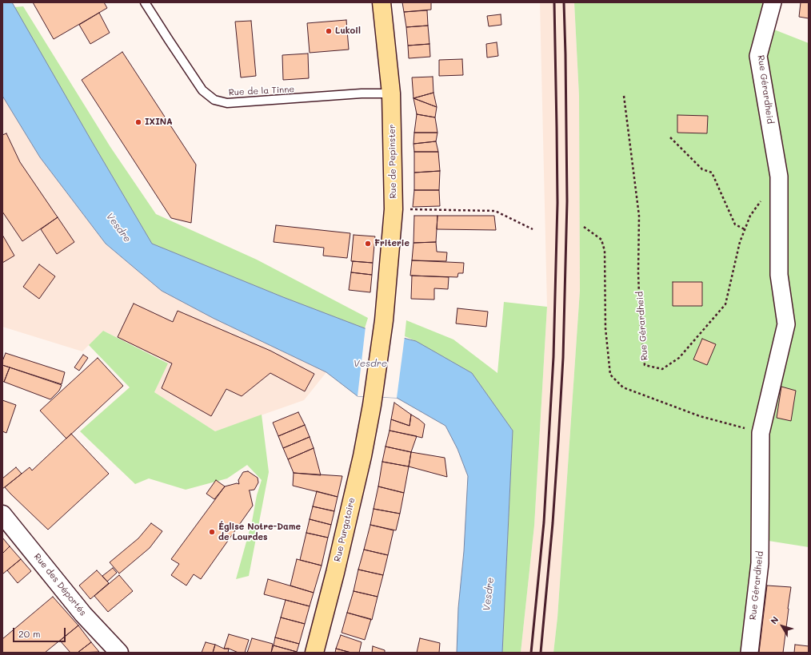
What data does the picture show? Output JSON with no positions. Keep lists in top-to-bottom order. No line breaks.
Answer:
{"streets":{"main road":["Rue de Pepinster","Rue Purgatoire"],"street":["Rue Gérardheid","Rue des Déportés"],"lane":["Rue de la Tinne"]},"crossings":[["Rue de la Tinne","Rue de Pepinster"],["Rue de Pepinster","Rue Purgatoire"]],"water":["Vesdre"],"places":["Lukoil","IXINA","Friterie","Église Notre-Dame de Lourdes"],"scale_bar":"20 m","north":"top left"}
